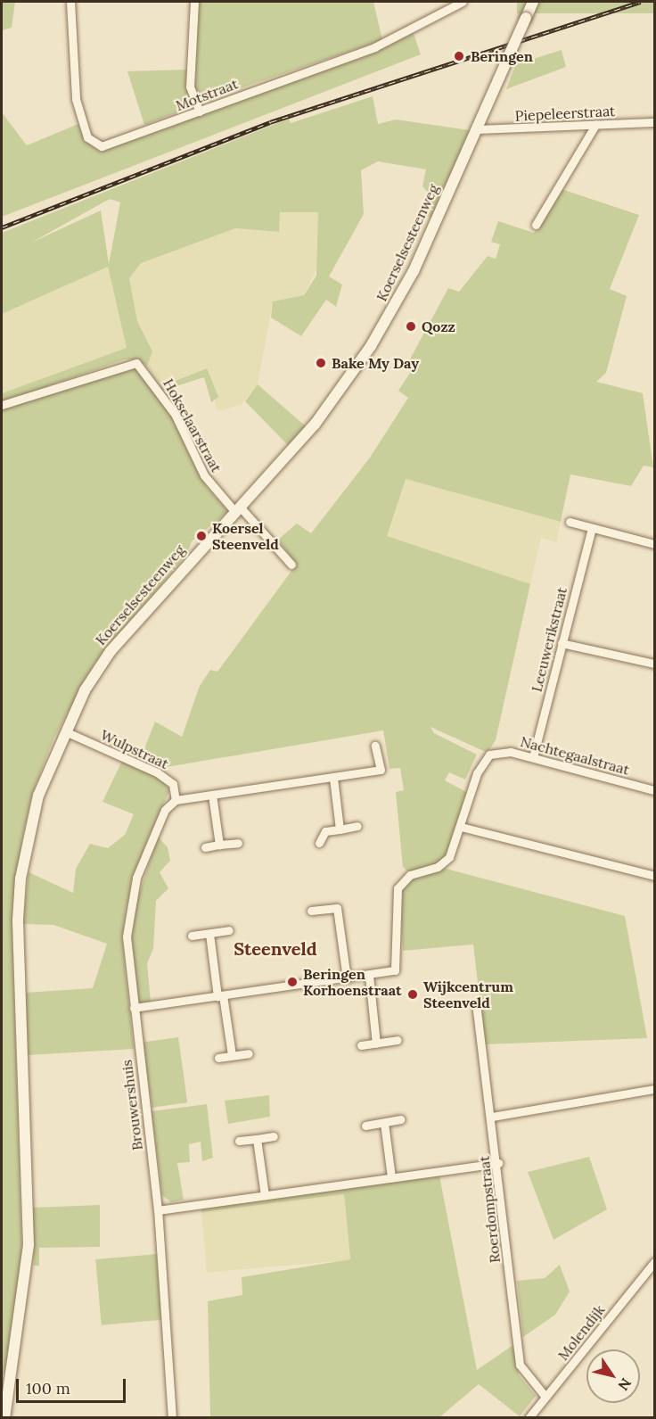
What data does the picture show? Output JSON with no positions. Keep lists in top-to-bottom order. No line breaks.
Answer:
{"streets":{"street":["Motstraat","Piepeleerstraat","Koerselsesteenweg","Hokselaarstraat","Leeuwerikstraat","Wulpstraat","Nachtegaalstraat","Brouwershuis","Roerdompstraat","Molendijk"]},"crossings":[["Piepeleerstraat","Koerselsesteenweg"],["Koerselsesteenweg","Hokselaarstraat"],["Koerselsesteenweg","Wulpstraat"],["Leeuwerikstraat","Nachtegaalstraat"],["Wulpstraat","Brouwershuis"],["Roerdompstraat","Molendijk"]],"districts":["Steenveld"],"places":["Beringen","Qozz","Bake My Day","Koersel Steenveld","Beringen Korhoenstraat","Wijkcentrum Steenveld"],"scale_bar":"100 m","north":"bottom right"}
